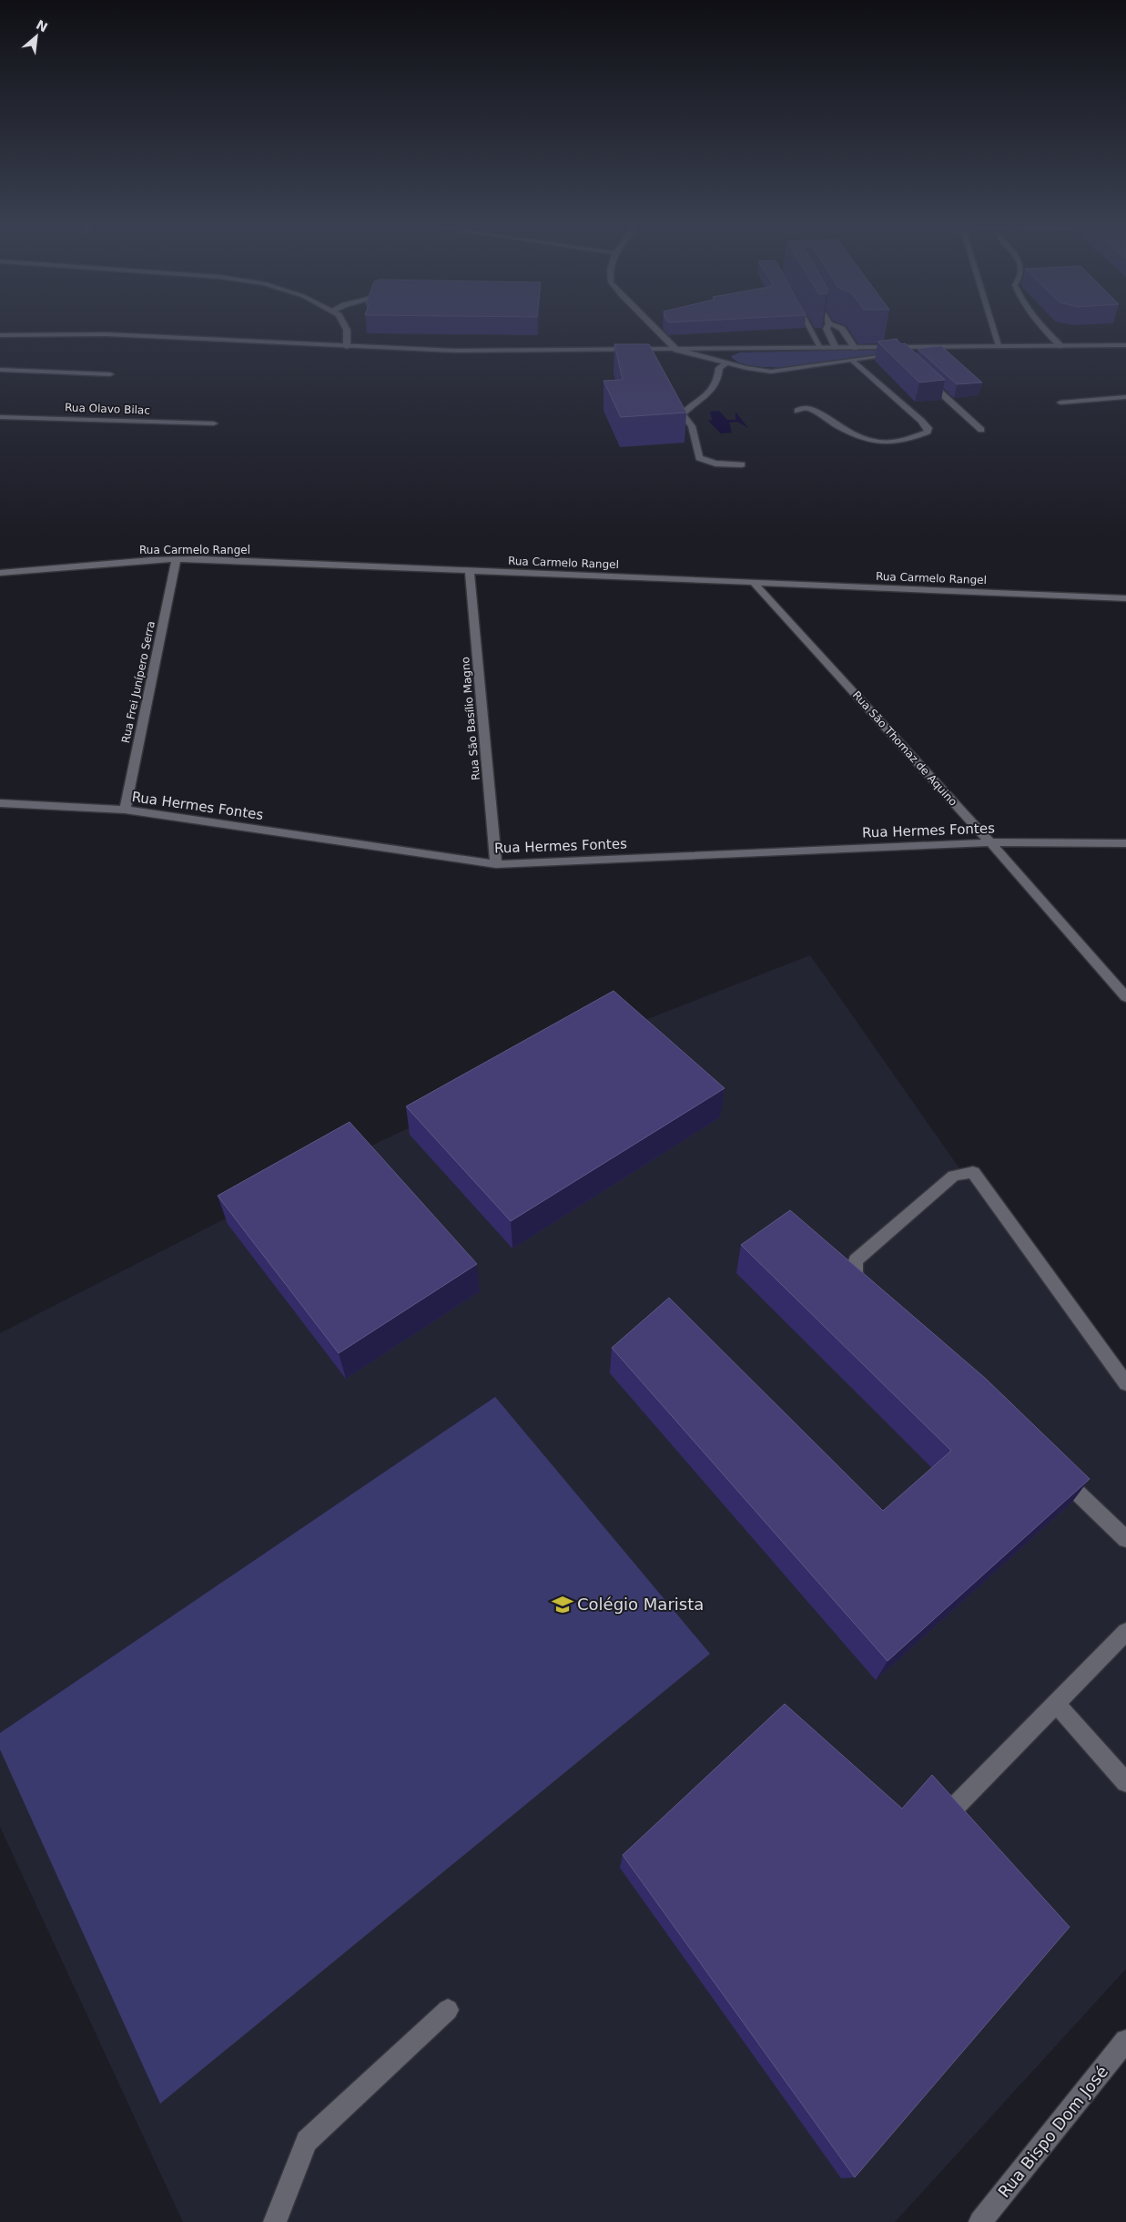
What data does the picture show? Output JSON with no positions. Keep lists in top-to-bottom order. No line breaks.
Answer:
{"streets":{"street":["Rua Olavo Bilac","Rua Carmelo Rangel","Rua Frei Junípero Serra","Rua São Basílio Magno","Rua São Thomaz de Aquino","Rua Hermes Fontes","Rua Bispo Dom José"]},"crossings":[["Rua Carmelo Rangel","Rua Frei Junípero Serra"],["Rua Carmelo Rangel","Rua São Basílio Magno"],["Rua Carmelo Rangel","Rua São Thomaz de Aquino"],["Rua Frei Junípero Serra","Rua Hermes Fontes"],["Rua São Basílio Magno","Rua Hermes Fontes"],["Rua São Thomaz de Aquino","Rua Hermes Fontes"]],"places":{"school or university":["Colégio Marista"]},"north":"top right"}
